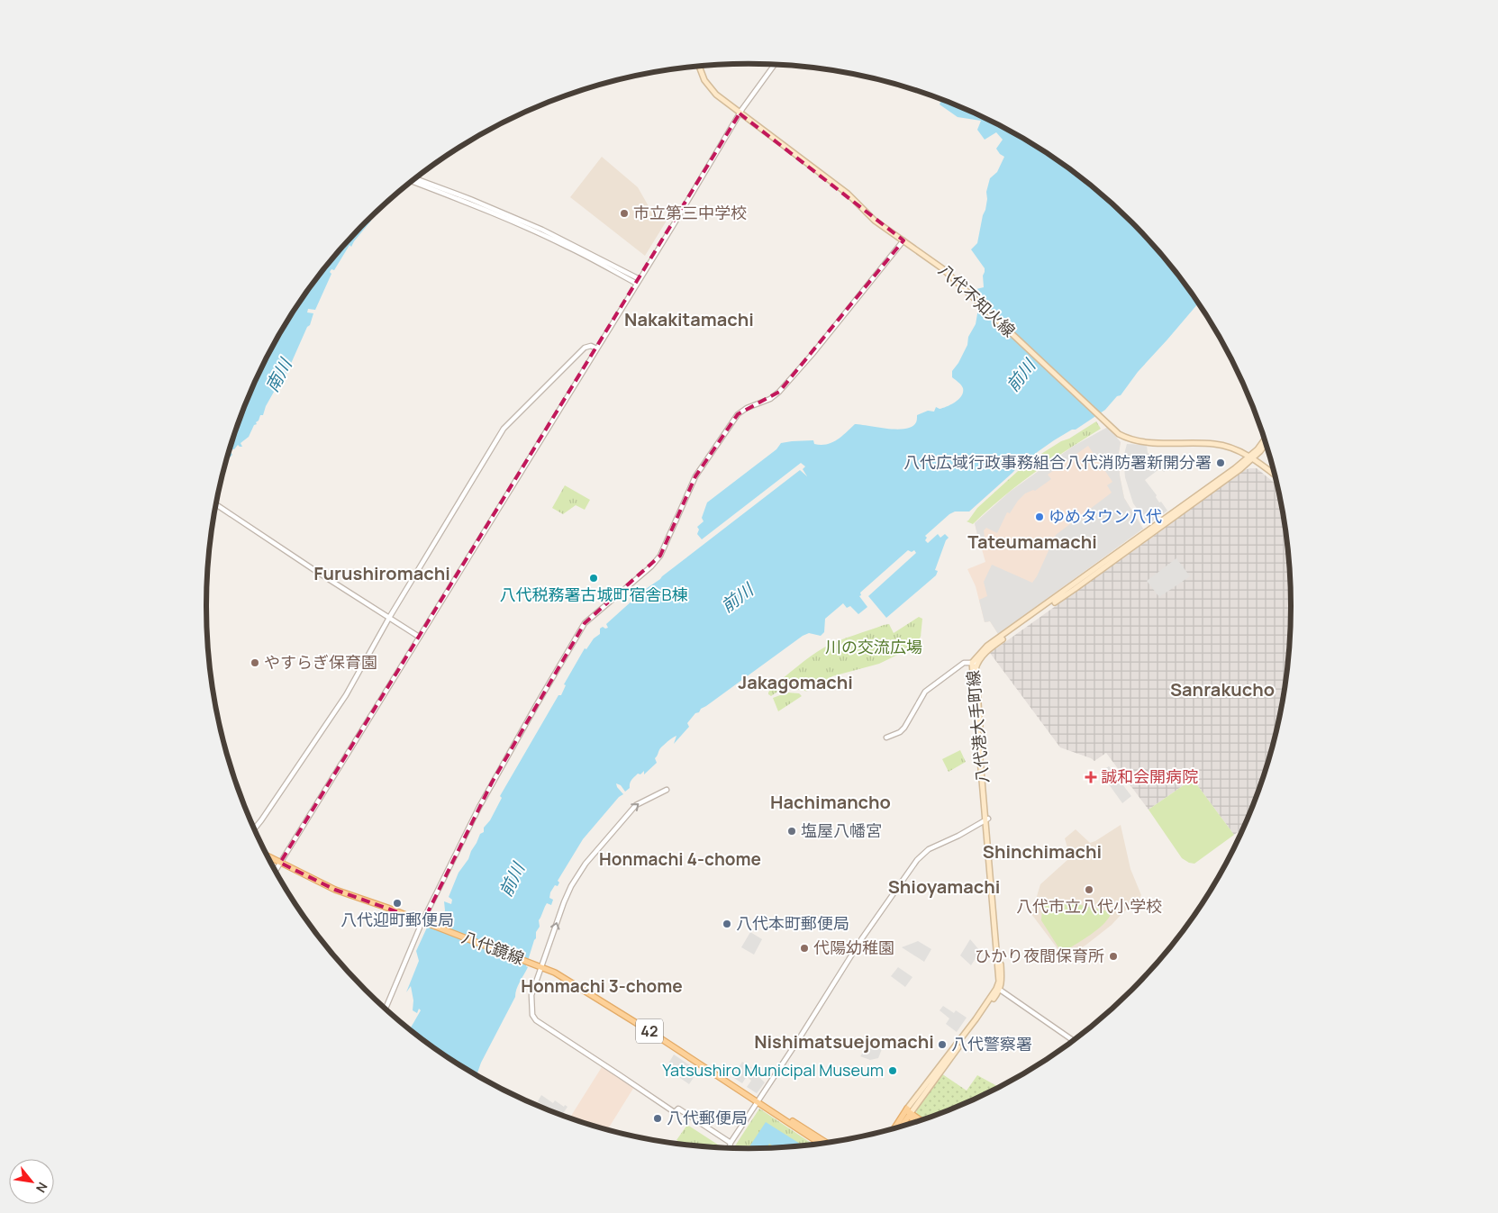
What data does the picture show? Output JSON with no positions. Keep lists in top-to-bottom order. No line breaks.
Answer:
{"streets":{"main road":["八代不知火線","八代港大手町線","八代鏡線","42"]},"crossings":[["八代不知火線","八代港大手町線"]],"districts":["Nakakitamachi","Tateumamachi","Furushiromachi","Jakagomachi","Sanrakucho","Hachimancho","Shinchimachi","Honmachi 4-chome","Shioyamachi","Honmachi 3-chome","Nishimatsuejomachi"],"water":["南川","前川"],"parks":["川の交流広場"],"places":{"other":["市立第三中学校","八代広域行政事務組合八代消防署新開分署","ゆめタウン八代","八代税務署古城町宿舎B棟","やすらぎ保育園","塩屋八幡宮","八代市立八代小学校","八代迎町郵便局","八代本町郵便局","代陽幼稚園","ひかり夜間保育所","八代警察署","Yatsushiro Municipal Museum","八代郵便局"],"health":["誠和会開病院"]},"north":"bottom right"}
